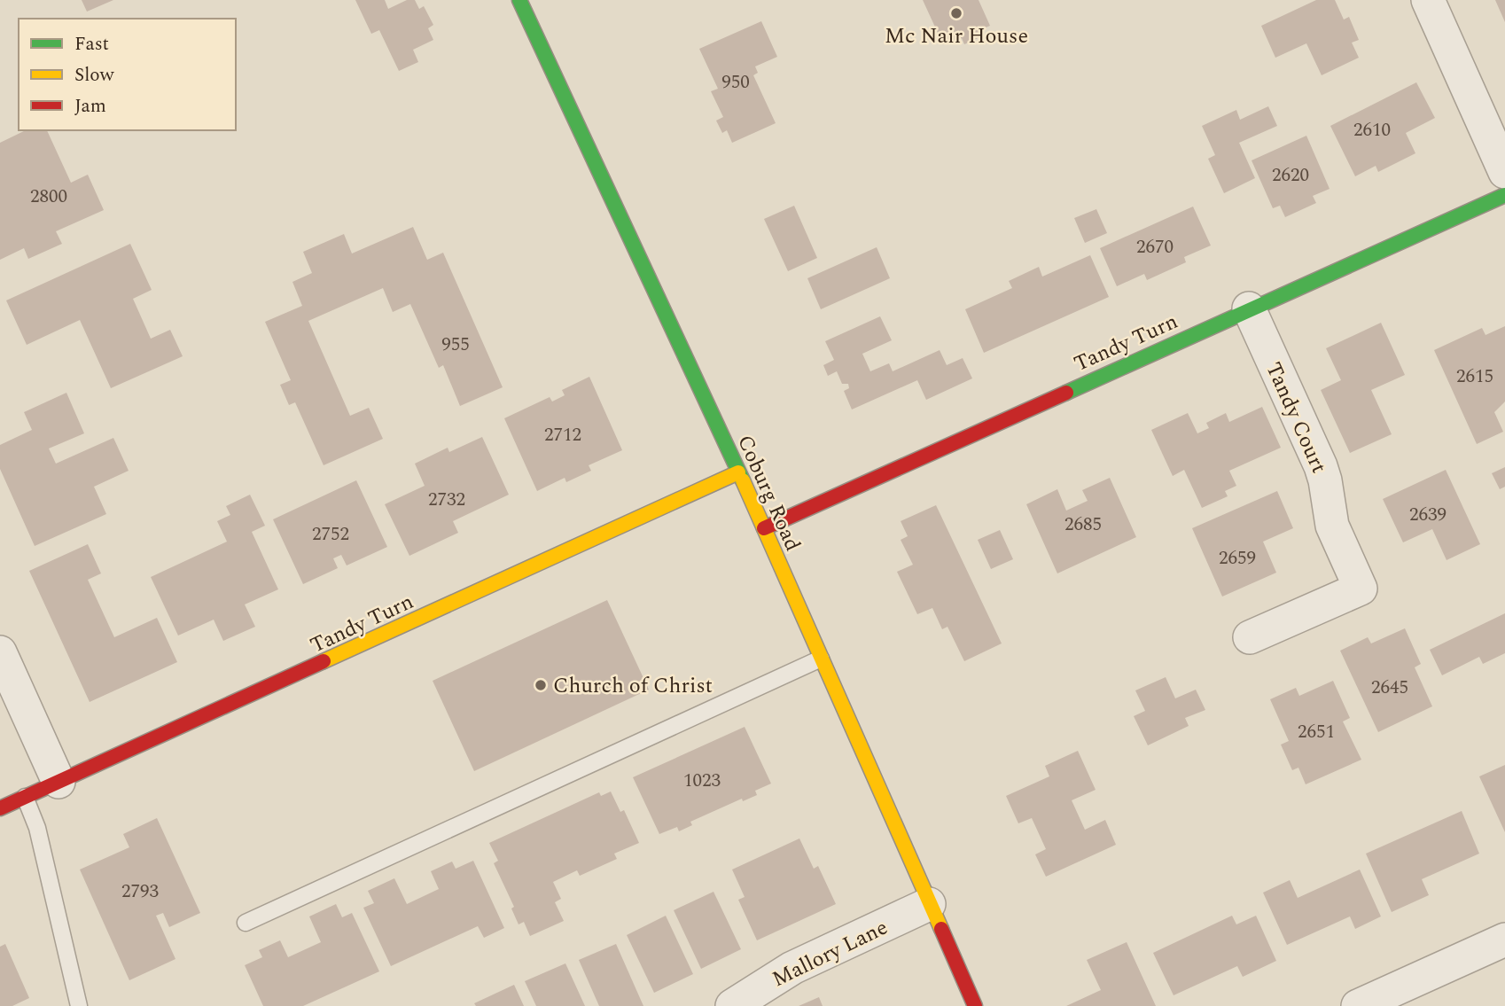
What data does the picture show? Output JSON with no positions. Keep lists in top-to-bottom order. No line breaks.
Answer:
{"streets":{"street":["Tandy Turn","Tandy Court","Coburg Road","Mallory Lane"]},"crossings":[["Tandy Turn","Tandy Court"],["Tandy Turn","Coburg Road"],["Coburg Road","Mallory Lane"]],"places":["Mc Nair House","Church of Christ"],"house_numbers":["950","2610","2620","2800","2670","955","2615","2712","2732","2639","2685","2752","2659","2645","2651","1023","2793"],"legend":["Fast","Slow","Jam"]}
